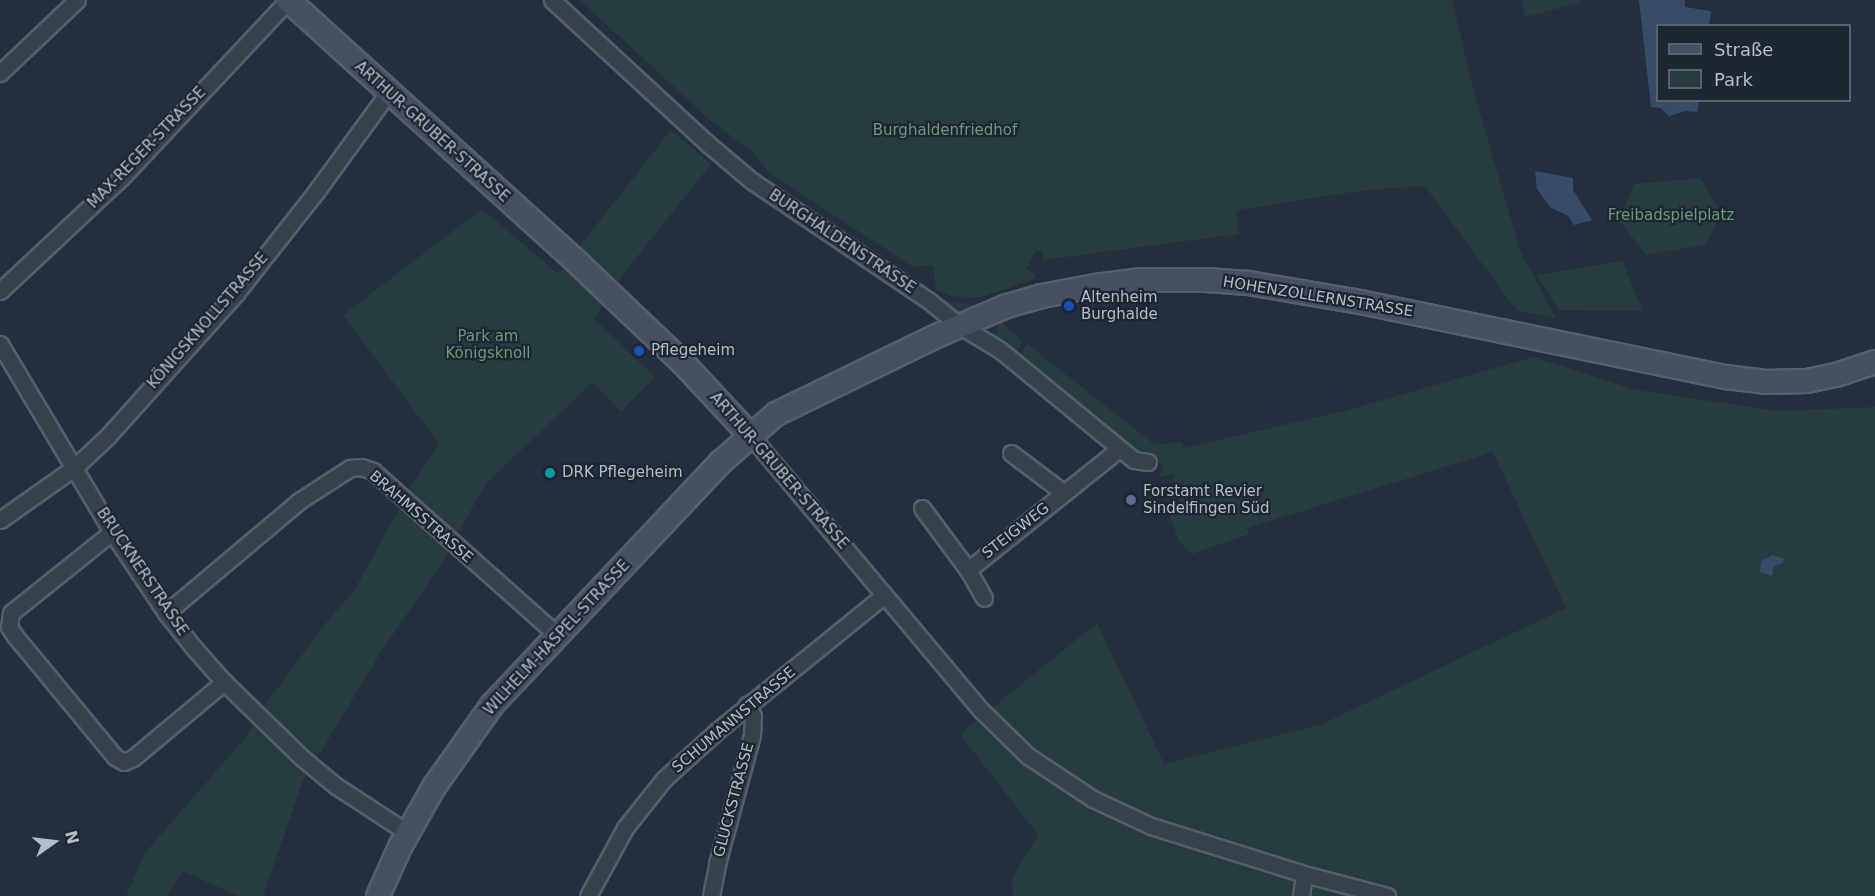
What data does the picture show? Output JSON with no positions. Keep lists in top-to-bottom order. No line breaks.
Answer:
{"streets":{"street":["ARTHUR-GRUBER-STRASSE","MAX-REGER-STRASSE","BURGHALDENSTRASSE","HOHENZOLLERNSTRASSE","KÖNIGSKNOLLSTRASSE","BRAHMSSTRASSE","STEIGWEG","BRUCKNERSTRASSE","WILHELM-HASPEL-STRASSE","SCHUMANNSTRASSE","GLUCKSTRASSE"]},"crossings":[["ARTHUR-GRUBER-STRASSE","MAX-REGER-STRASSE"],["ARTHUR-GRUBER-STRASSE","HOHENZOLLERNSTRASSE"],["ARTHUR-GRUBER-STRASSE","KÖNIGSKNOLLSTRASSE"],["ARTHUR-GRUBER-STRASSE","WILHELM-HASPEL-STRASSE"],["ARTHUR-GRUBER-STRASSE","SCHUMANNSTRASSE"],["BURGHALDENSTRASSE","HOHENZOLLERNSTRASSE"],["BURGHALDENSTRASSE","STEIGWEG"],["HOHENZOLLERNSTRASSE","WILHELM-HASPEL-STRASSE"],["KÖNIGSKNOLLSTRASSE","BRUCKNERSTRASSE"],["BRAHMSSTRASSE","BRUCKNERSTRASSE"],["BRAHMSSTRASSE","WILHELM-HASPEL-STRASSE"],["BRUCKNERSTRASSE","WILHELM-HASPEL-STRASSE"],["SCHUMANNSTRASSE","GLUCKSTRASSE"]],"parks":["Burghaldenfriedhof","Freibadspielplatz","Park am Königsknoll"],"places":["Altenheim Burghalde","Pflegeheim","DRK Pflegeheim","Forstamt Revier Sindelfingen Süd"],"legend":["Straße","Park"],"north":"right"}
